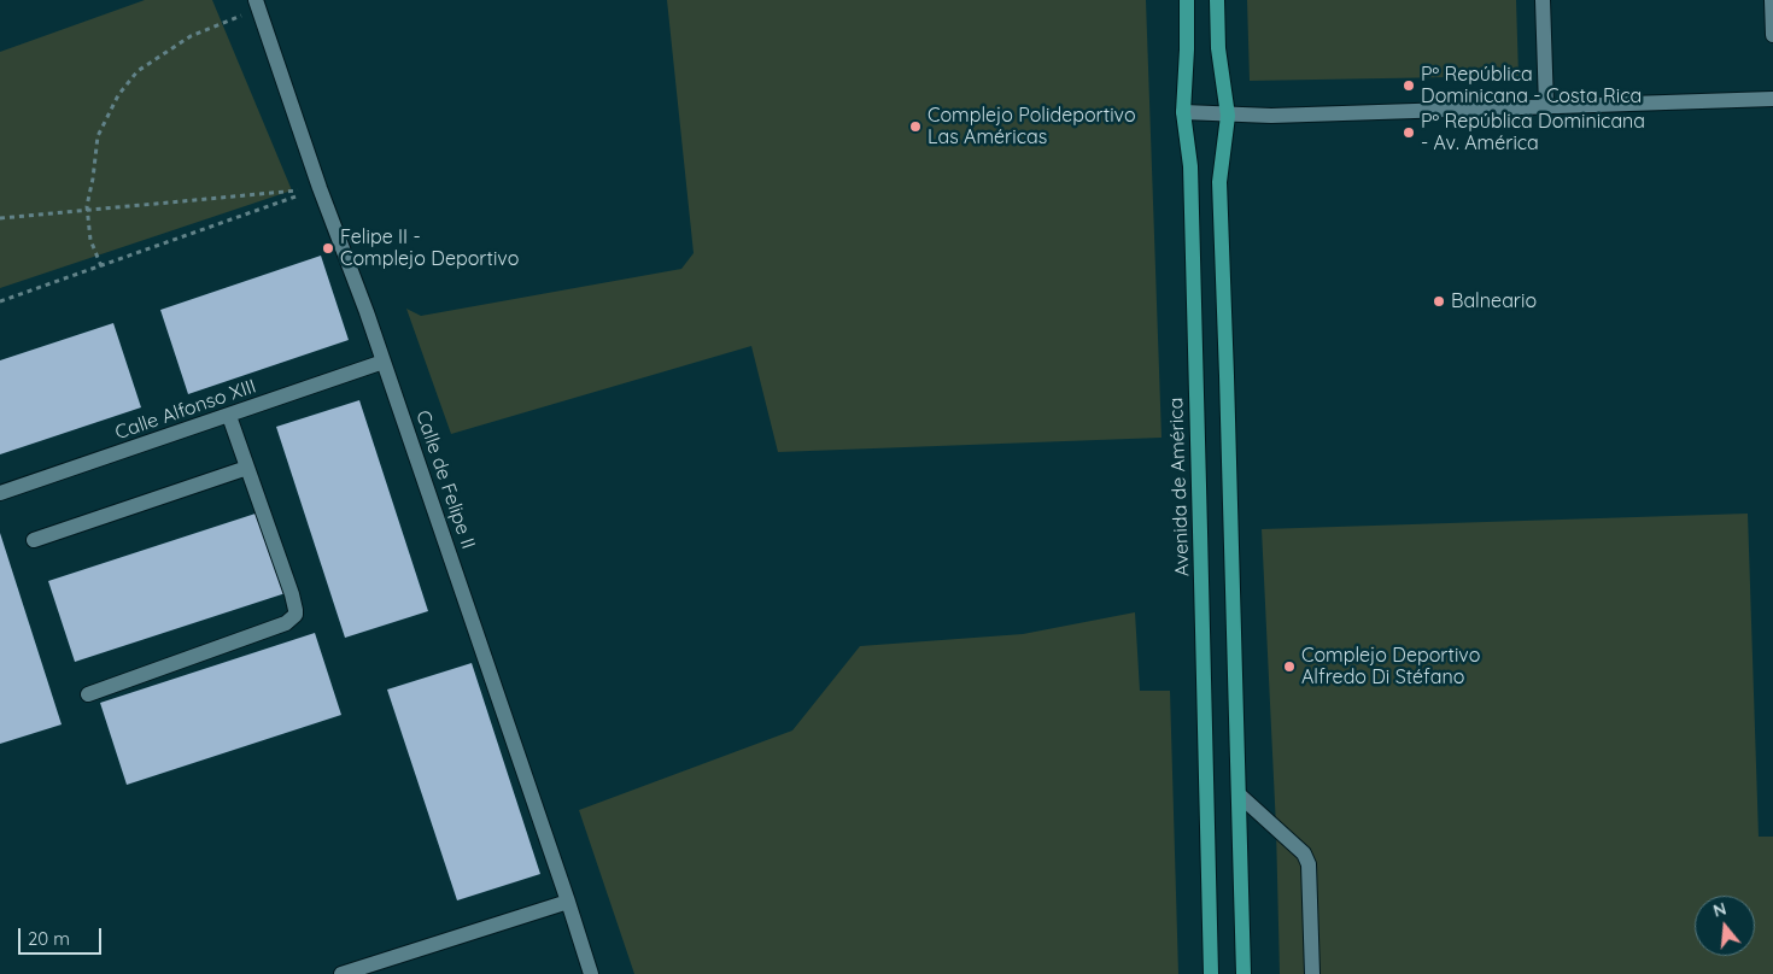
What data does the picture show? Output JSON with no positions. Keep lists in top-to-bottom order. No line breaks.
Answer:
{"streets":{"main road":["Avenida de América"],"street":["Calle Alfonso XIII","Calle de Felipe II"]},"crossings":[["Calle Alfonso XIII","Calle de Felipe II"]],"places":["Pº República Dominicana - Costa Rica","Complejo Polideportivo Las Américas","Pº República Dominicana - Av. América","Felipe II - Complejo Deportivo","Balneario","Complejo Deportivo Alfredo Di Stéfano"],"scale_bar":"20 m","north":"top"}
